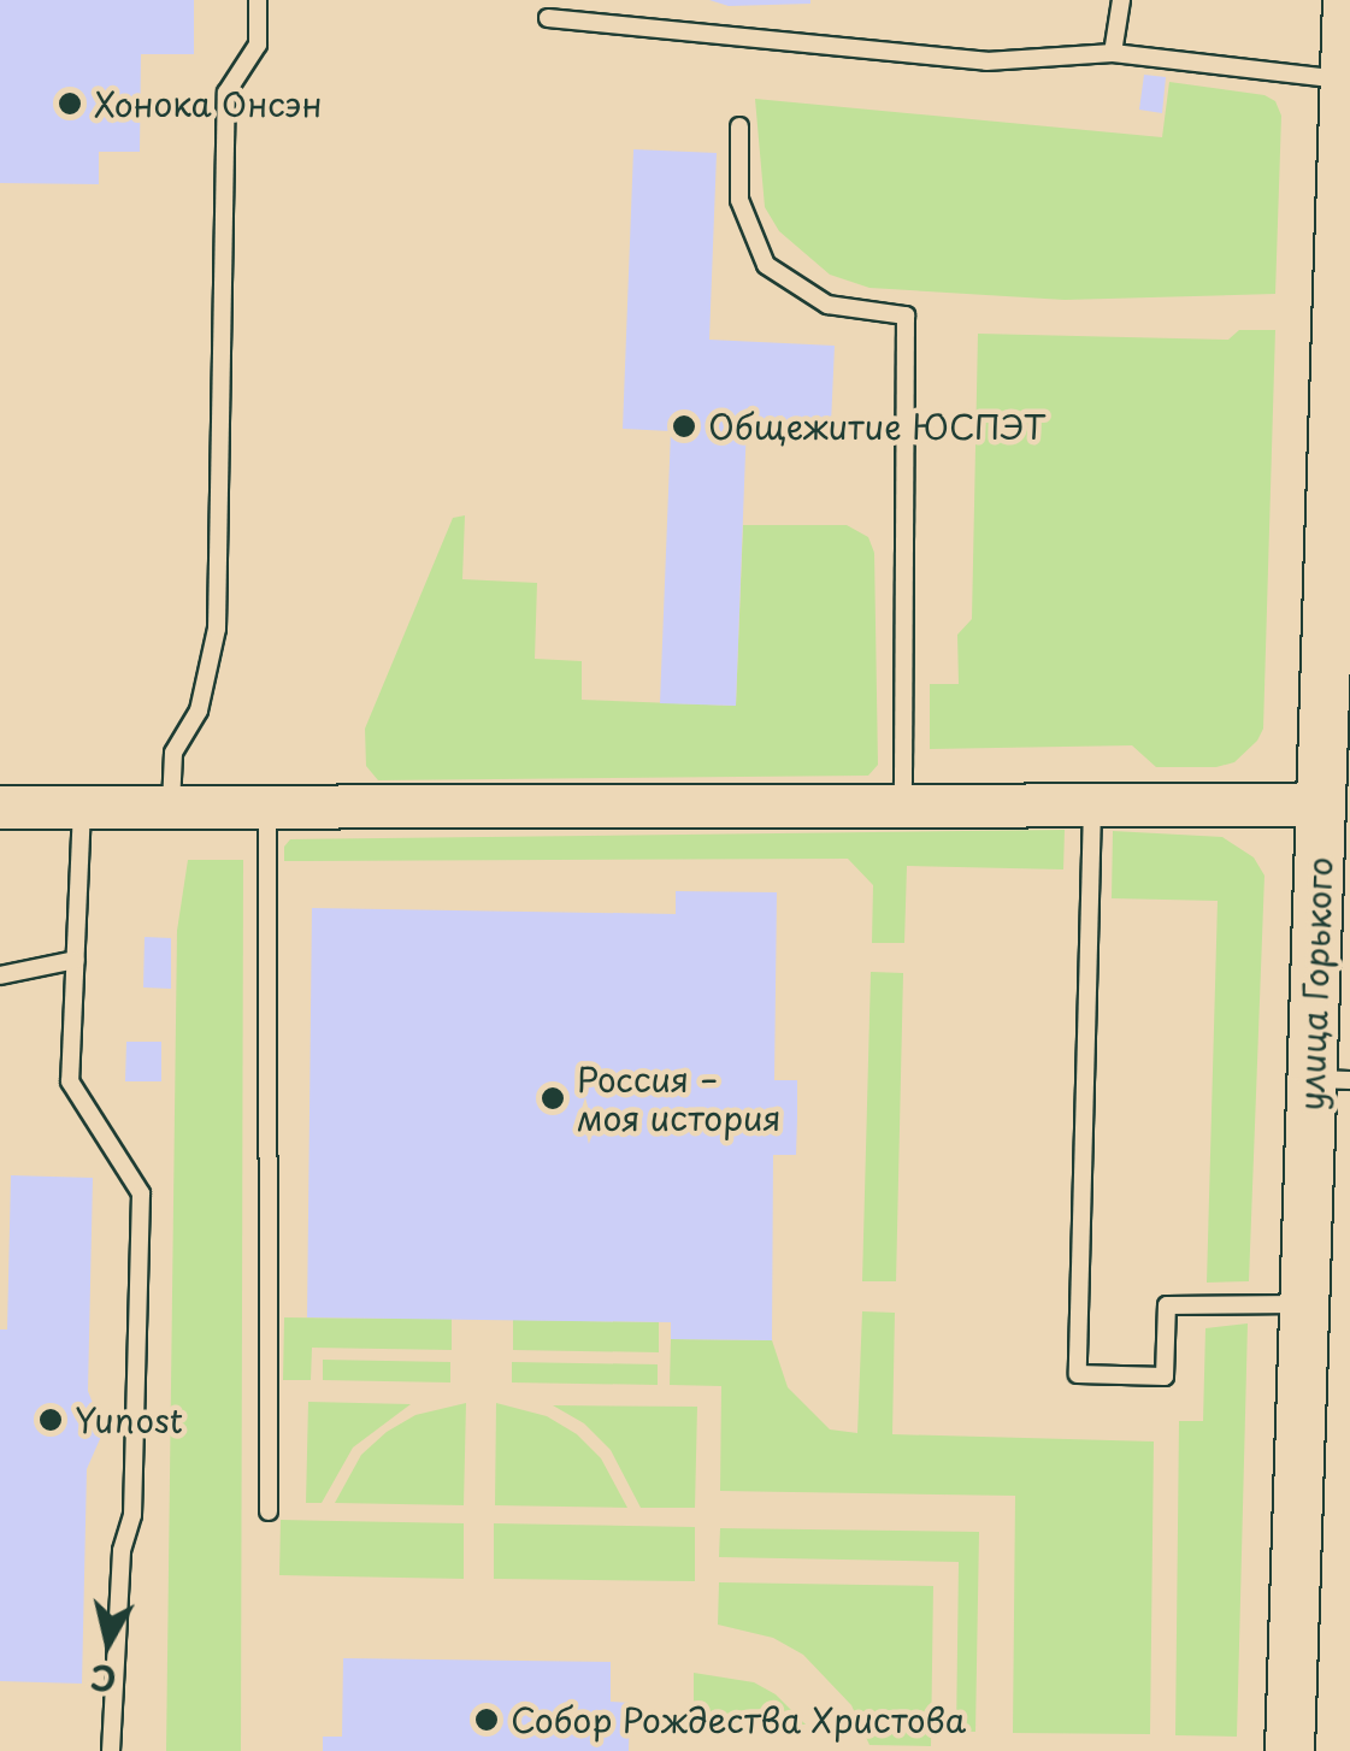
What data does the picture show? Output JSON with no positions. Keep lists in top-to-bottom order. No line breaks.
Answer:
{"streets":{"main road":["улица Горького"]},"places":["Хонока Онсэн","Общежитие ЮСПЭТ","Россия – моя история","Yunost","Собор Рождества Христова"],"north":"bottom"}
